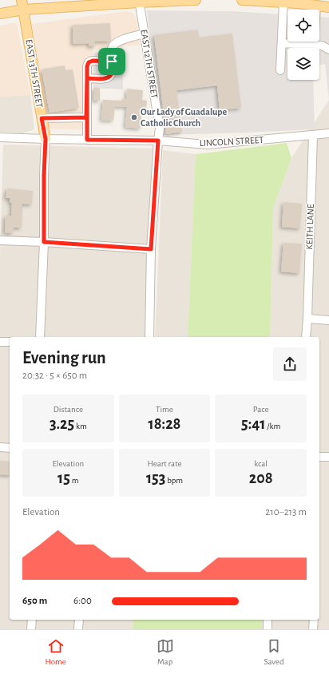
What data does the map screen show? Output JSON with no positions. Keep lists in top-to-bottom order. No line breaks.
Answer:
{"streets":{"main road":["EAST 13TH STREET"],"street":["EAST 12TH STREET","LINCOLN STREET","KEITH LANE"]},"crossings":[["EAST 12TH STREET","LINCOLN STREET"],["EAST 13TH STREET","LINCOLN STREET"],["LINCOLN STREET","KEITH LANE"]],"places":["Our Lady of Guadalupe Catholic Church"],"page":{"heading":["Evening run","20:32 · 5 × 650 m"],"stats":[["Distance","3.25 km"],["Time","18:28"],["Pace","5:41 /km"],["Elevation","15 m"],["Heart rate","153 bpm"],["kcal","208"]],"chart":["Elevation","210–213 m"],"list":[{"name":"650 m","note":"6:00"}],"tabs":["Home","Map","Saved"]}}
